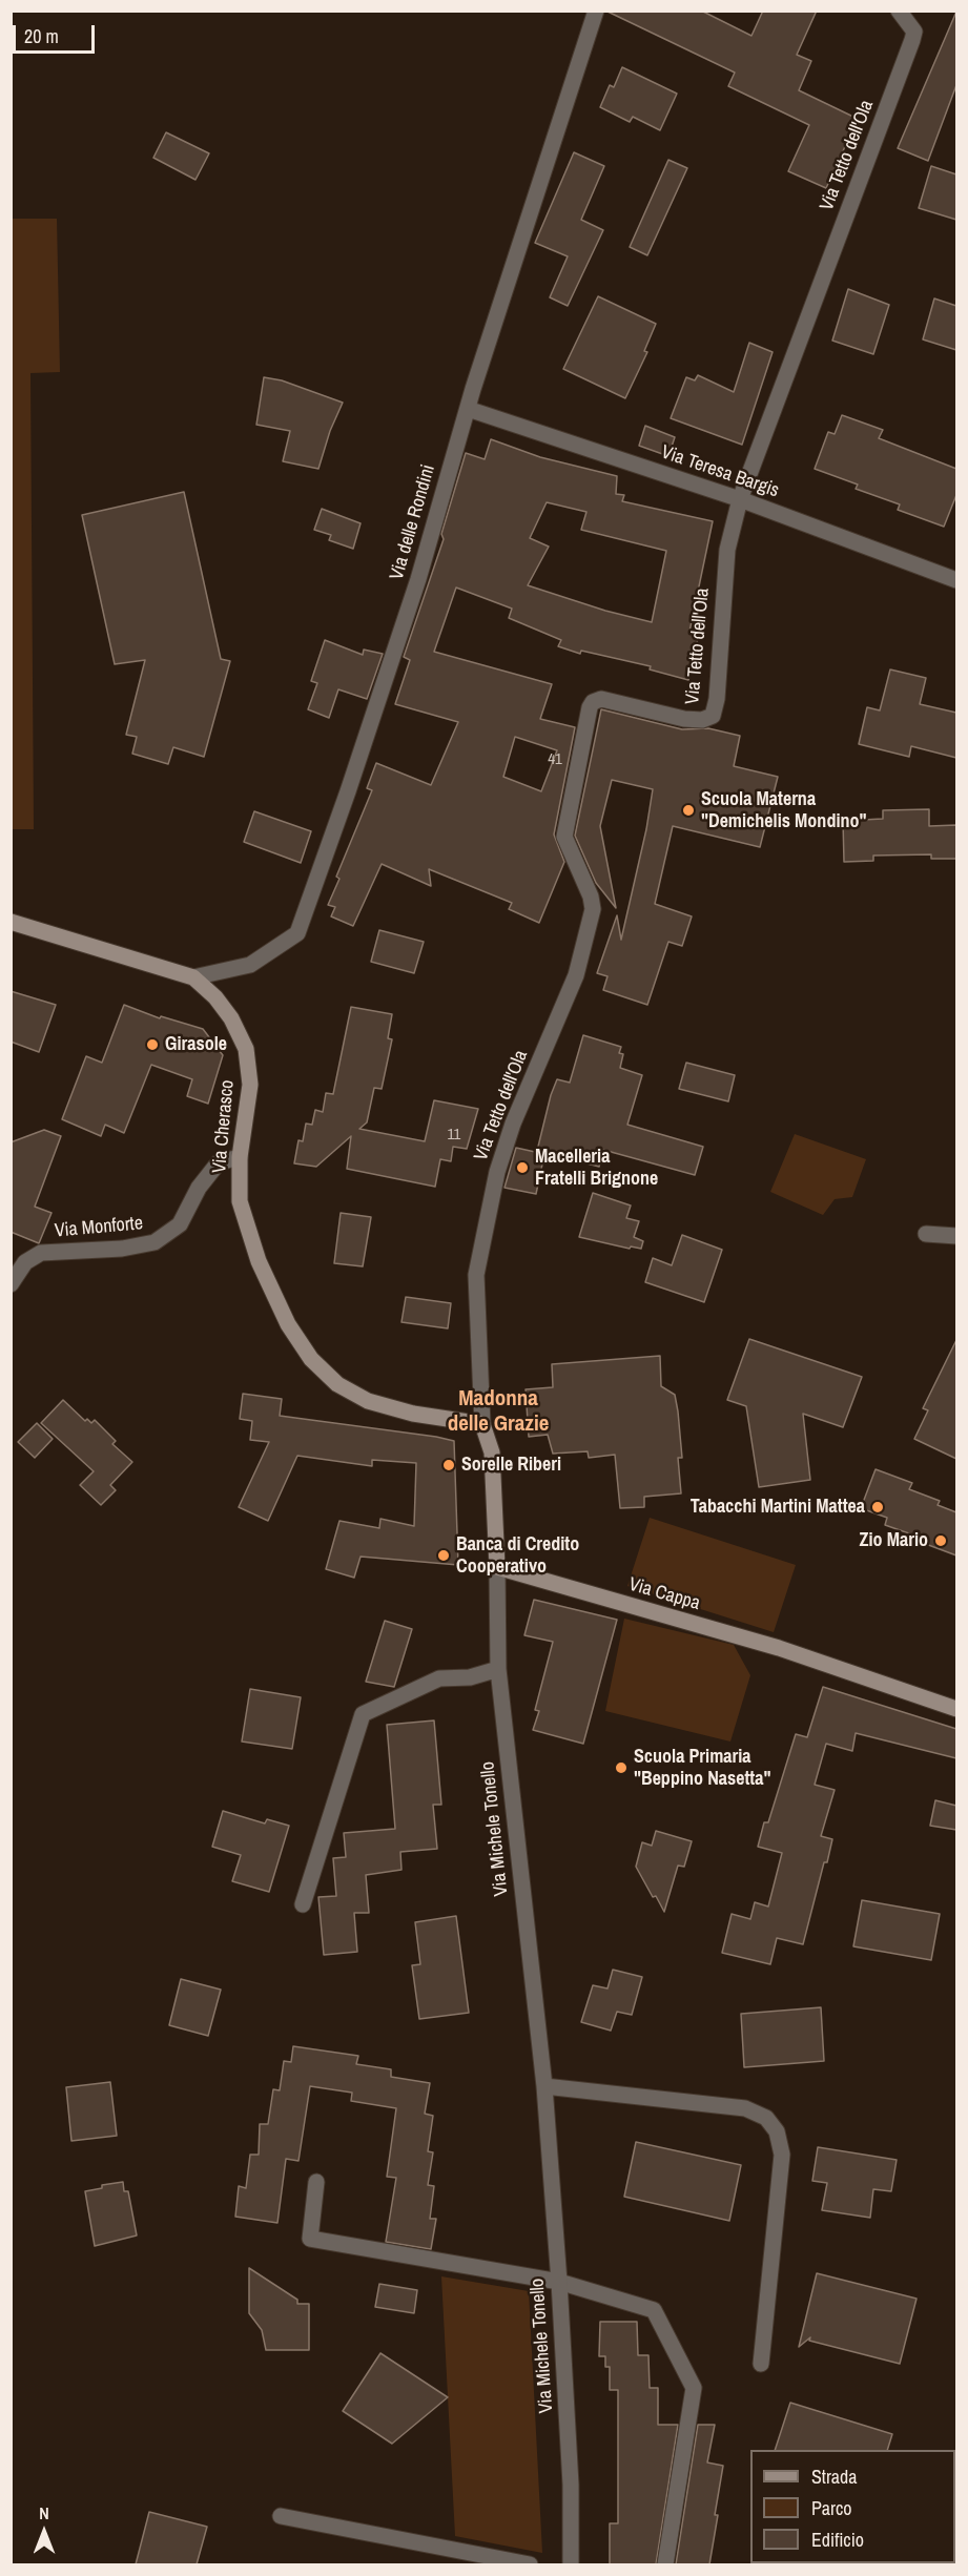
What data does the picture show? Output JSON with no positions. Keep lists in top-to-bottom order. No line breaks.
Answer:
{"streets":{"street":["Via Tetto dell'Ola","Via Teresa Bargis","Via delle Rondini","Via Cherasco","Via Monforte","Via Cappa","Via Michele Tonello"]},"crossings":[["Via Tetto dell'Ola","Via Teresa Bargis"],["Via Tetto dell'Ola","Via Cherasco"],["Via Teresa Bargis","Via delle Rondini"],["Via delle Rondini","Via Cherasco"],["Via Cherasco","Via Monforte"],["Via Cappa","Via Michele Tonello"]],"districts":["Madonna delle Grazie"],"places":["Scuola Materna \"Demichelis Mondino\"","Girasole","Macelleria Fratelli Brignone","Sorelle Riberi","Tabacchi Martini Mattea","Zio Mario","Banca di Credito Cooperativo","Scuola Primaria \"Beppino Nasetta\""],"house_numbers":["41","11"],"legend":["Strada","Parco","Edificio"],"scale_bar":"20 m","north":"top"}
